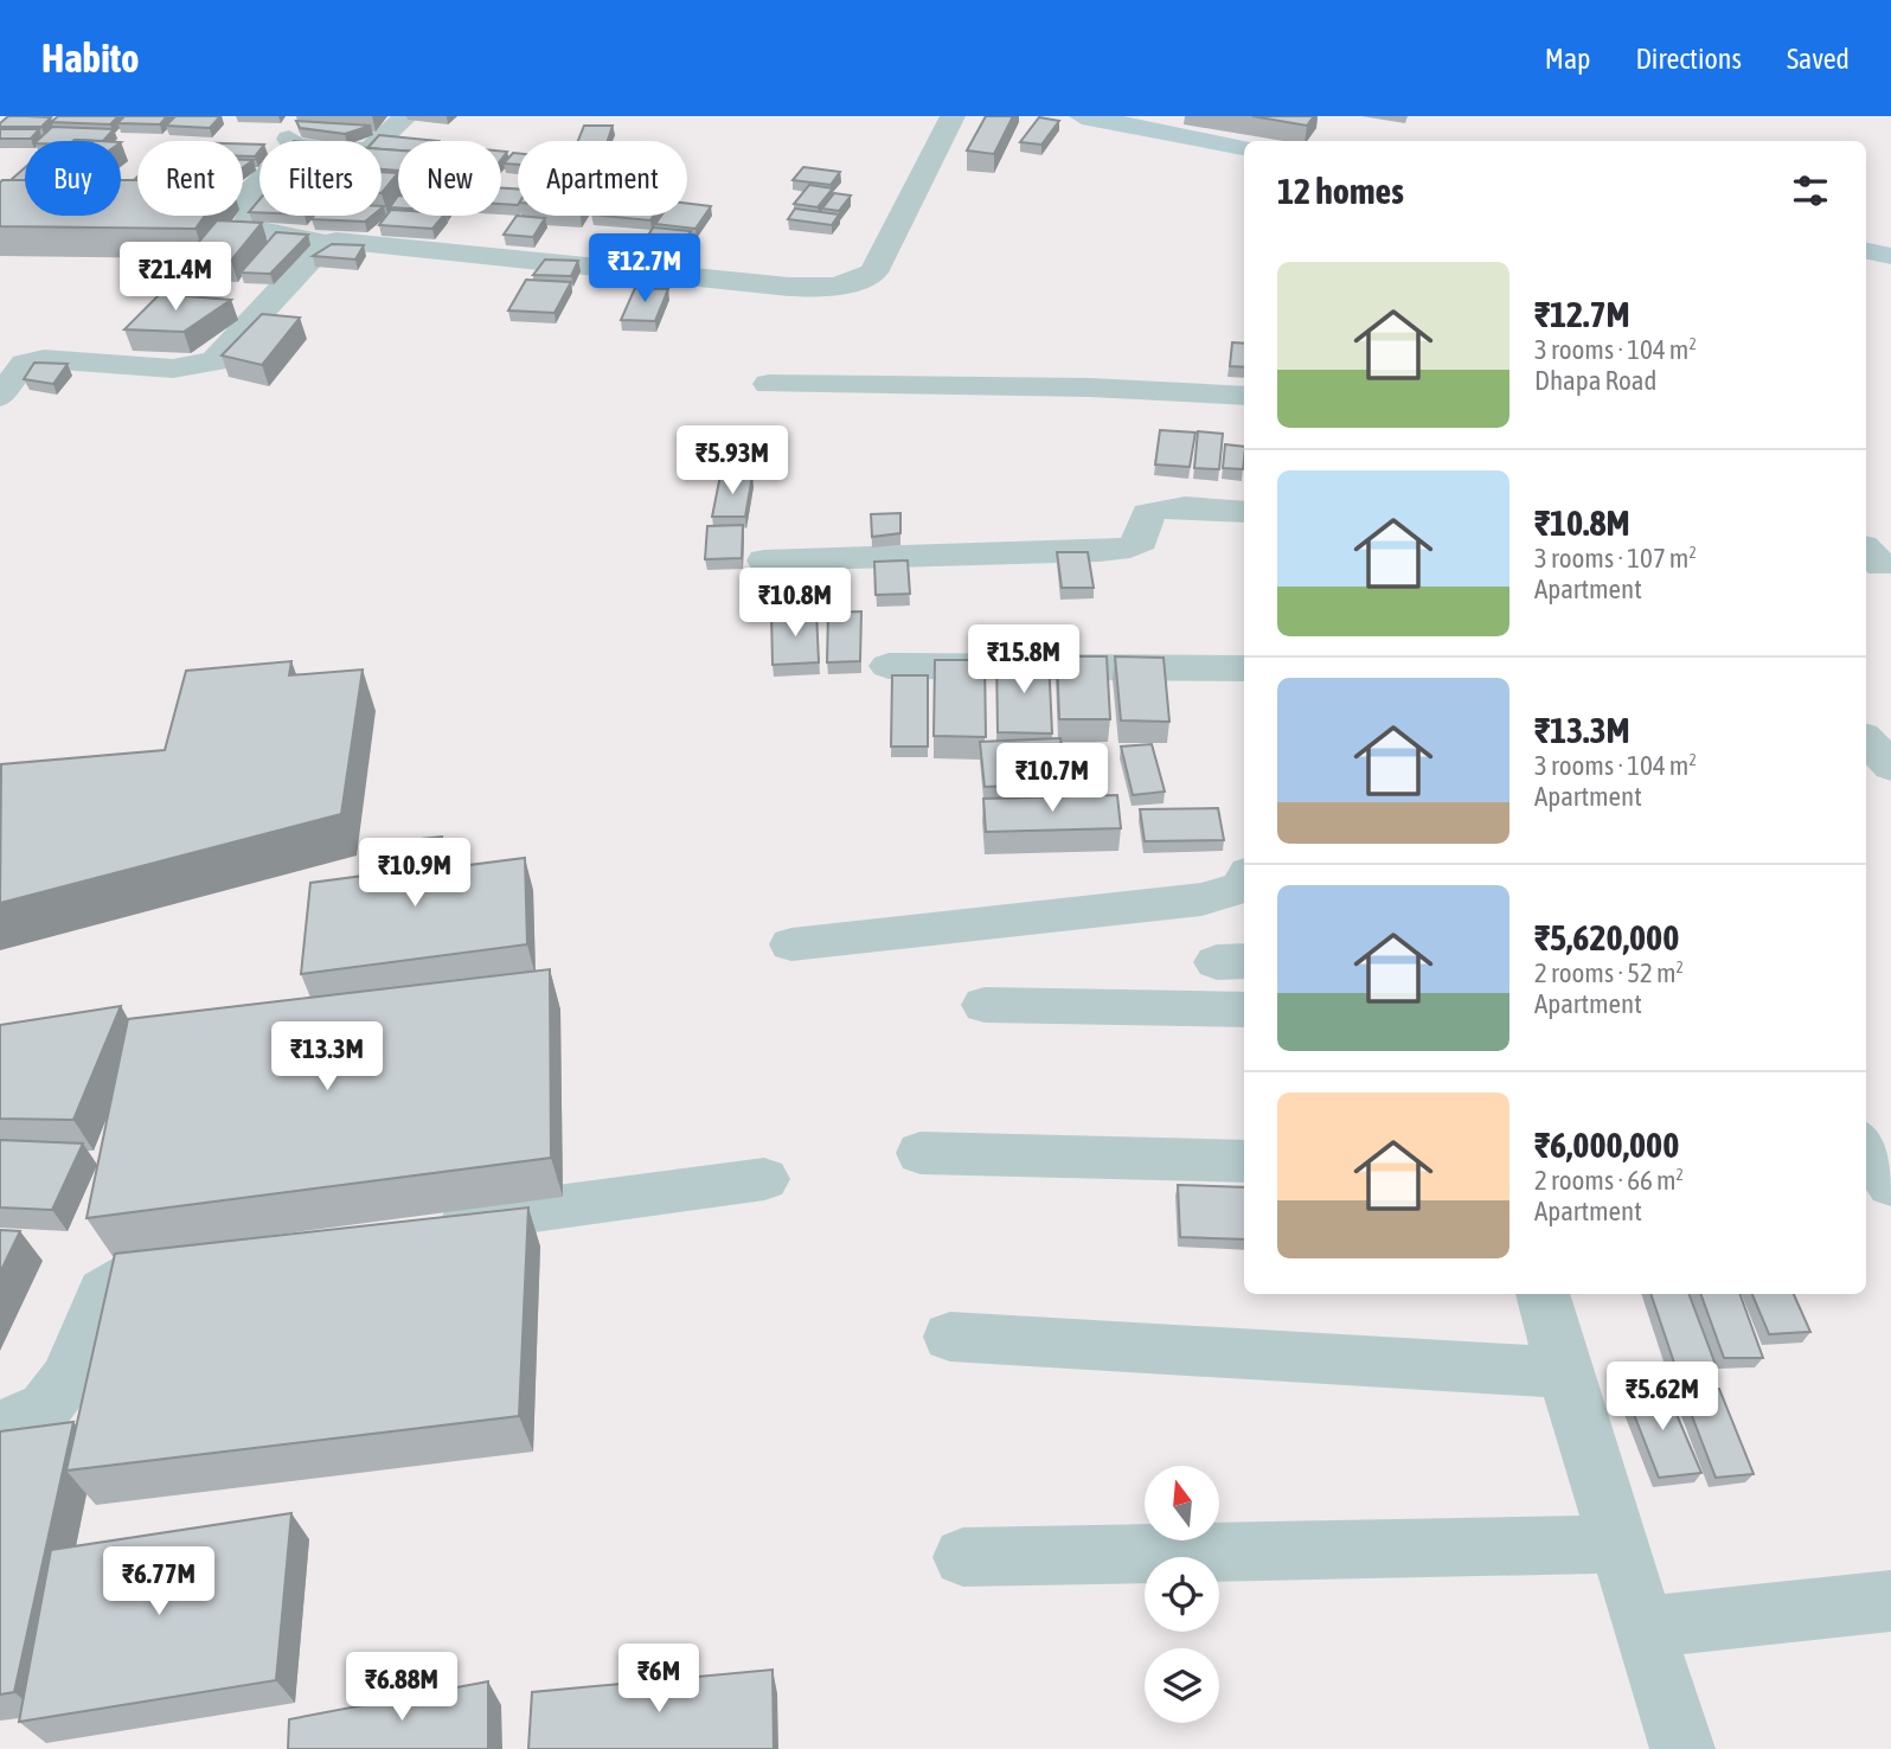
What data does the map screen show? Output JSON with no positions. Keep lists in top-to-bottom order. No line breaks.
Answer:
{"north":"top","page":{"header":"Habito","nav":["Map","Directions","Saved"],"chip":["Buy","Rent","Filters","New","Apartment"],"heading":"12 homes","price":["₹12.7M","₹21.4M","₹5.93M","₹10.8M","₹15.8M","₹10.7M","₹10.9M","₹13.3M","₹5.62M","₹6.77M","₹6M","₹6.88M"],"list":[{"name":"₹12.7M","note":"3 rooms · 104 m² · Dhapa Road"},{"name":"₹10.8M","note":"3 rooms · 107 m² · Apartment"},{"name":"₹13.3M","note":"3 rooms · 104 m² · Apartment"},{"name":"₹5,620,000","note":"2 rooms · 52 m² · Apartment"},{"name":"₹6,000,000","note":"2 rooms · 66 m² · Apartment"}]}}
